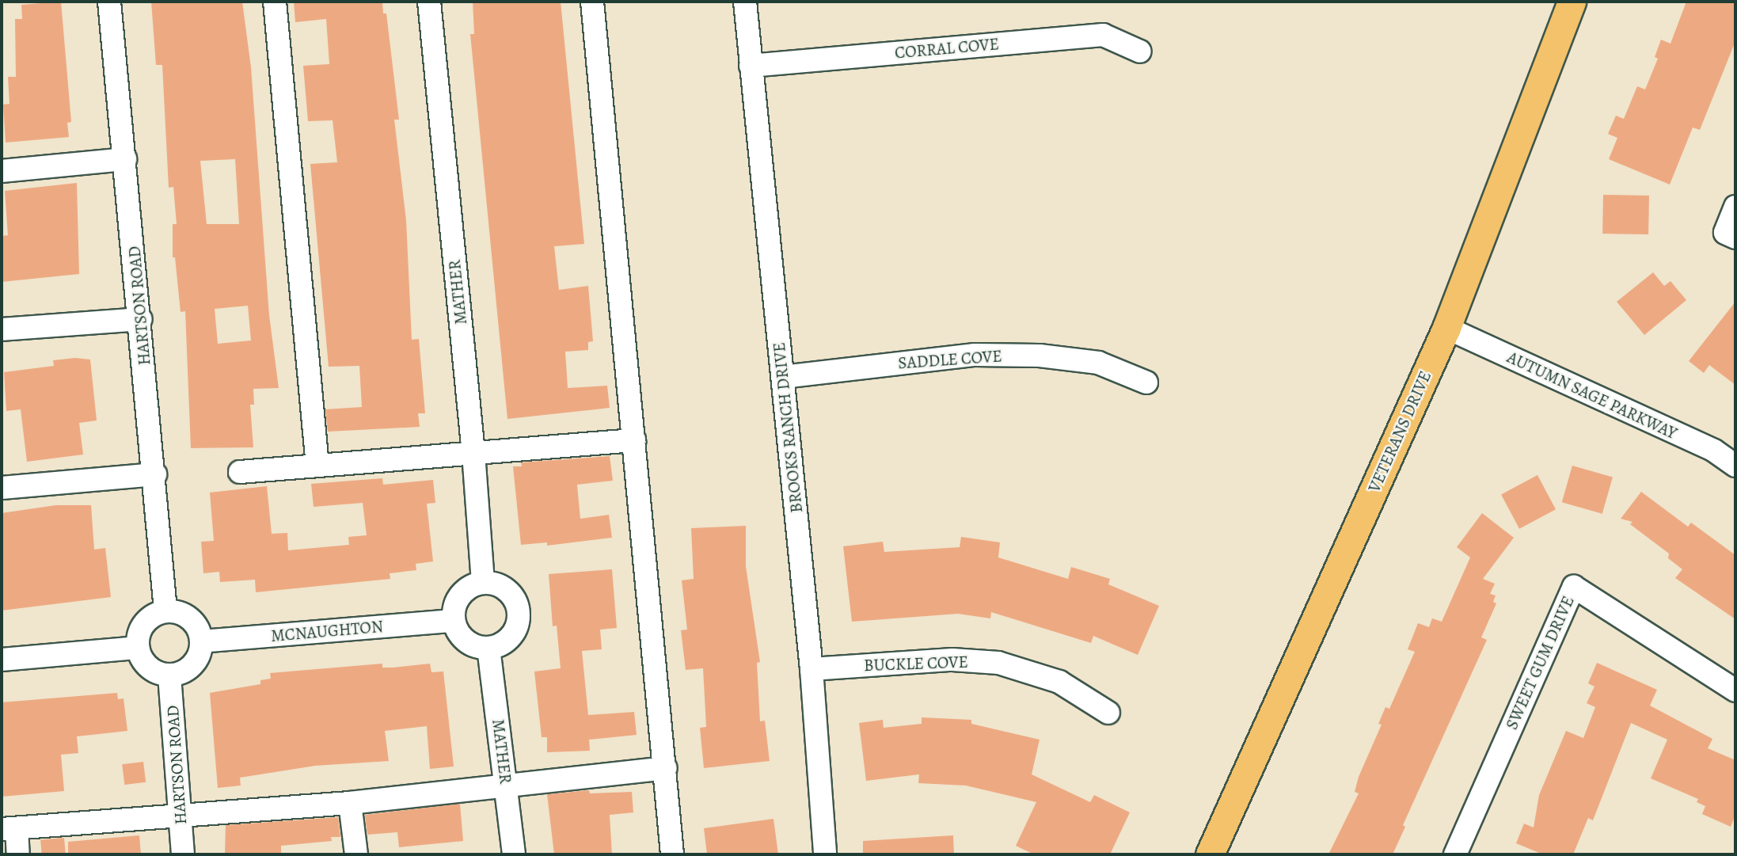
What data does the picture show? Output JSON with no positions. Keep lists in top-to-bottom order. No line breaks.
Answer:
{"streets":{"main road":["VETERANS DRIVE"],"street":["CORRAL COVE","MATHER","HARTSON ROAD","SADDLE COVE","AUTUMN SAGE PARKWAY","BROOKS RANCH DRIVE","MCNAUGHTON","SWEET GUM DRIVE","BUCKLE COVE"]},"crossings":[["CORRAL COVE","BROOKS RANCH DRIVE"],["MATHER","MCNAUGHTON"],["HARTSON ROAD","MCNAUGHTON"],["SADDLE COVE","BROOKS RANCH DRIVE"],["AUTUMN SAGE PARKWAY","VETERANS DRIVE"],["BROOKS RANCH DRIVE","BUCKLE COVE"]]}
